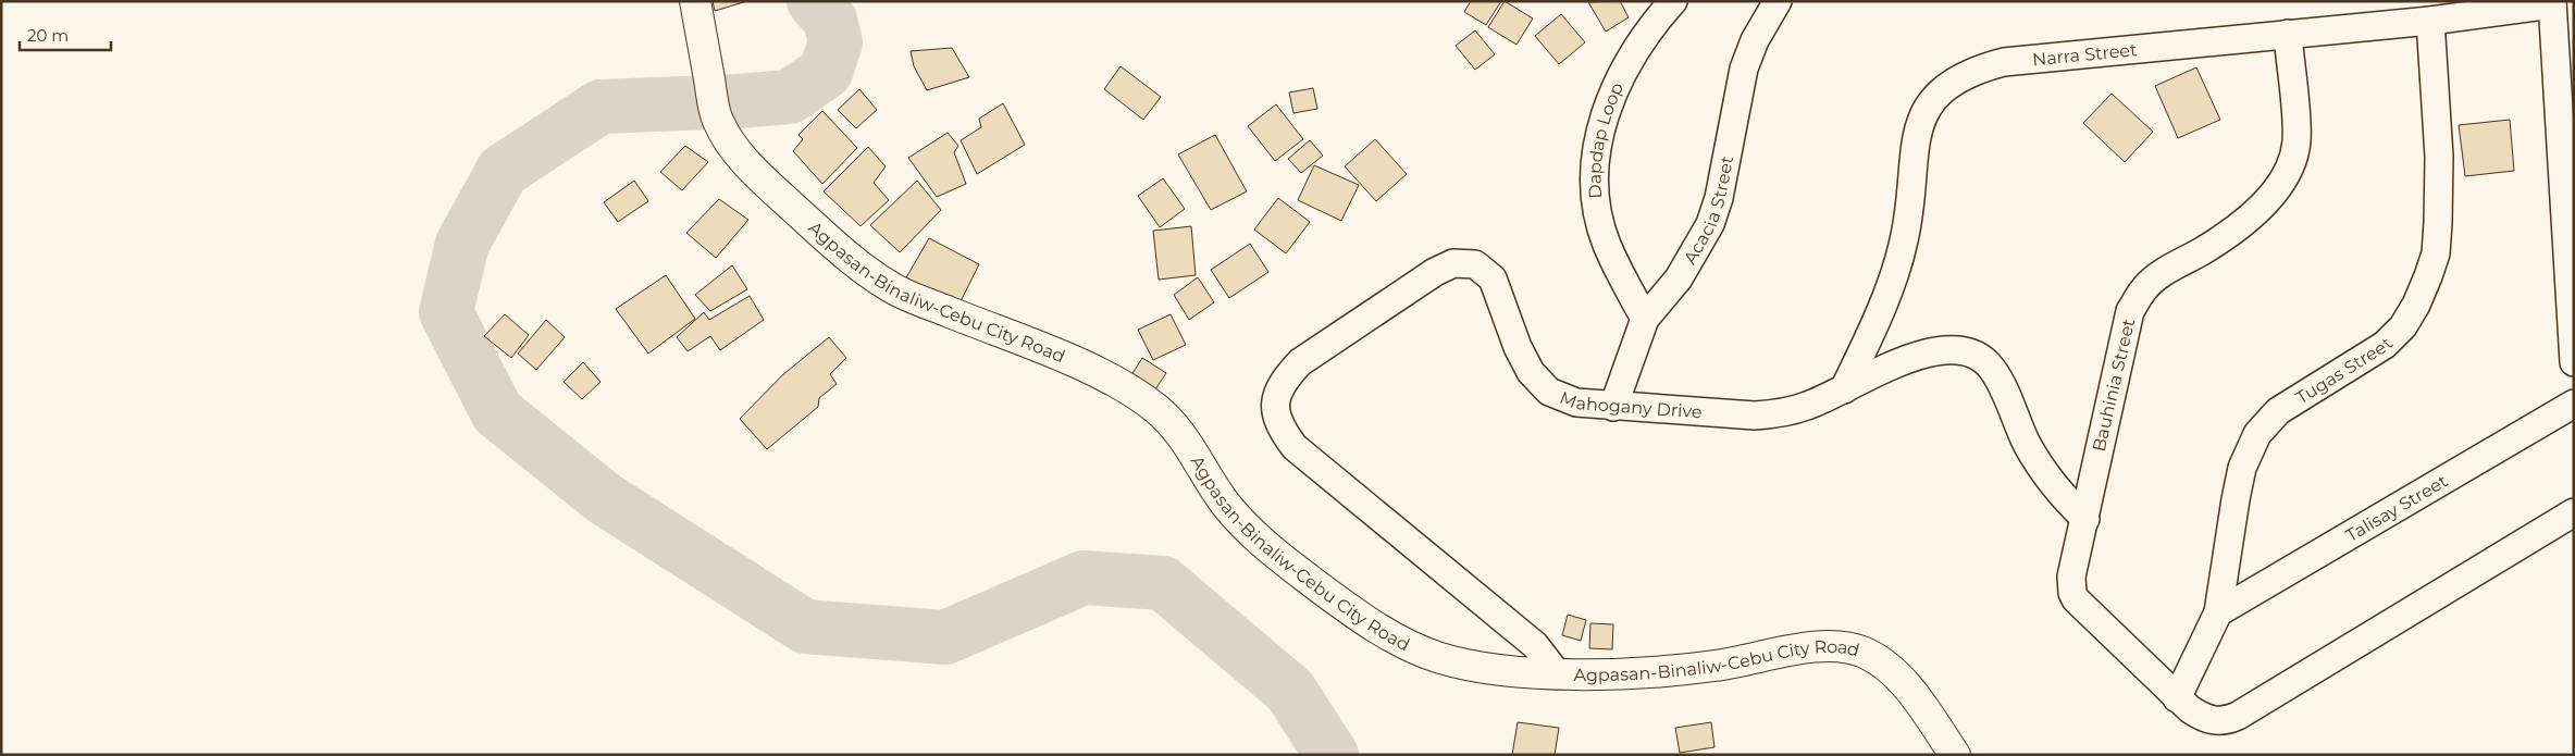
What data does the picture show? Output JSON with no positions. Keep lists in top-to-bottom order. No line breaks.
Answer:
{"streets":{"main road":["Agpasan-Binaliw-Cebu City Road"],"street":["Narra Street","Dapdap Loop","Acacia Street","Tugas Street","Bauhinia Street","Mahogany Drive","Talisay Street"]},"crossings":[["Narra Street","Tugas Street"],["Narra Street","Bauhinia Street"],["Narra Street","Mahogany Drive"],["Dapdap Loop","Acacia Street"],["Acacia Street","Mahogany Drive"],["Agpasan-Binaliw-Cebu City Road","Mahogany Drive"],["Tugas Street","Bauhinia Street"],["Tugas Street","Talisay Street"],["Bauhinia Street","Mahogany Drive"]],"scale_bar":"20 m"}
